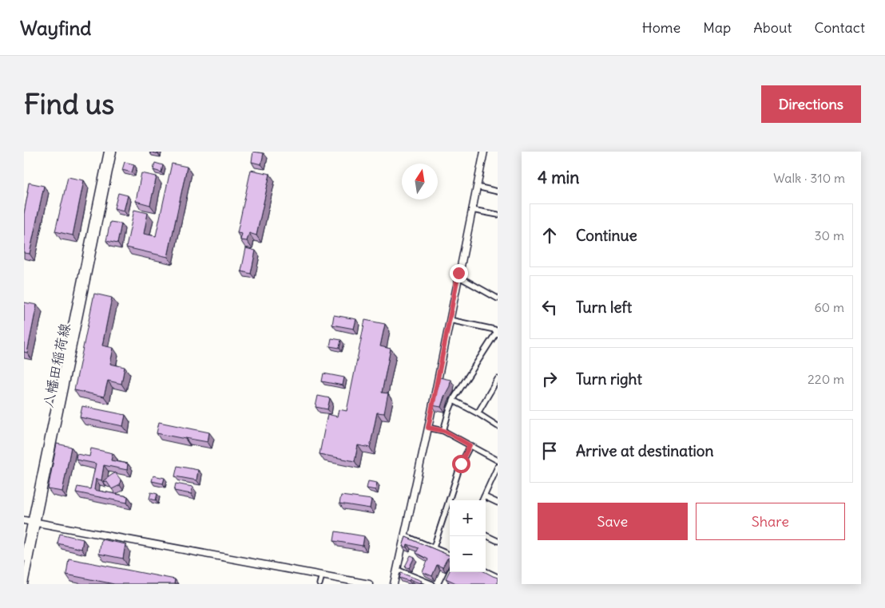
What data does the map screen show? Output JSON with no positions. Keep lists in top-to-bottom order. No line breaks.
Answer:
{"streets":{"main road":["八幡田稲荷線"]},"north":"top","page":{"header":"Wayfind","nav":["Home","Map","About","Contact"],"buttons":["Directions",["Save","Share"]],"title":"Find us","heading":["4 min","Walk · 310 m"],"list":[["Continue","30 m"],["Turn left","60 m"],["Turn right","220 m"],"Arrive at destination"],"map_buttons":["+","−"]}}
